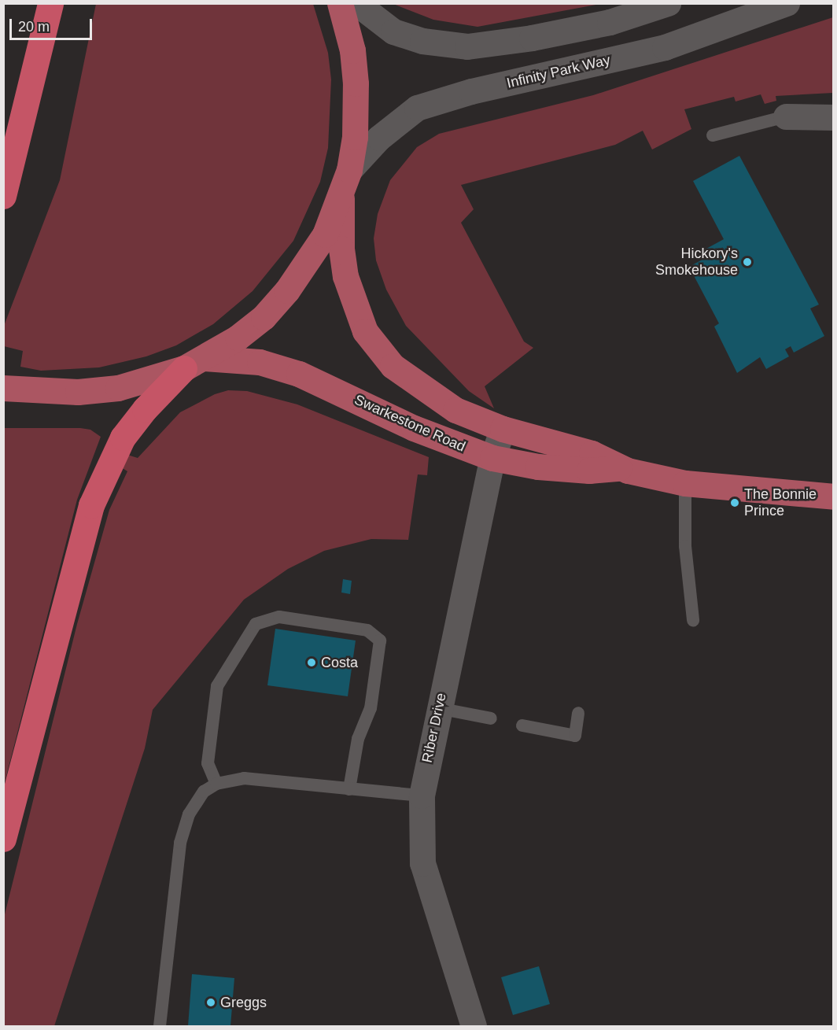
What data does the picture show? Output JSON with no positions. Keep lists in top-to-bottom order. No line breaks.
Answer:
{"streets":{"main road":["Swarkestone Road"],"street":["Infinity Park Way","Riber Drive"]},"crossings":[["Swarkestone Road","Riber Drive"]],"places":["Hickory's Smokehouse","The Bonnie Prince","Costa","Greggs"],"scale_bar":"20 m"}
